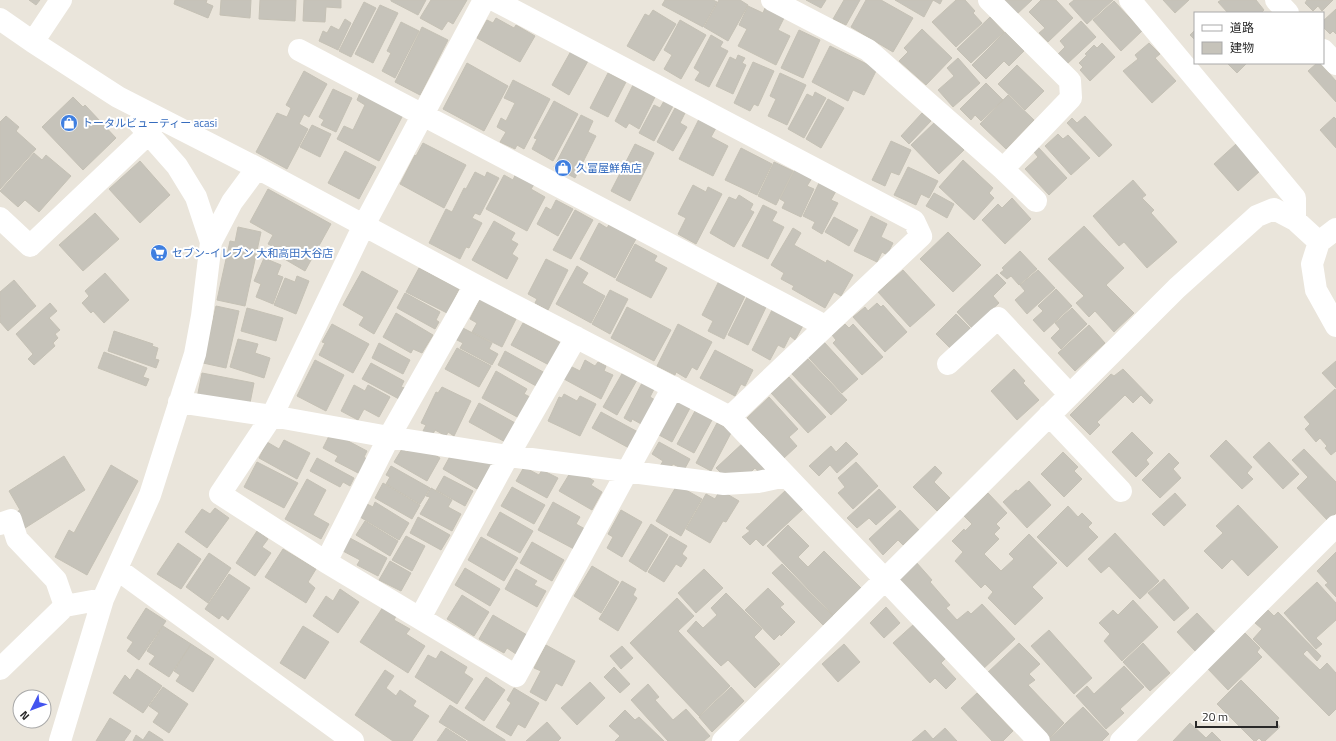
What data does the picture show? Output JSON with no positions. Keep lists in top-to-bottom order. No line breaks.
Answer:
{"places":{"shop":["トータルビューティー acasi","久富屋鮮魚店"],"supermarket":["セブン-イレブン 大和高田大谷店"]},"legend":["道路","建物"],"scale_bar":"20 m","north":"bottom left"}
